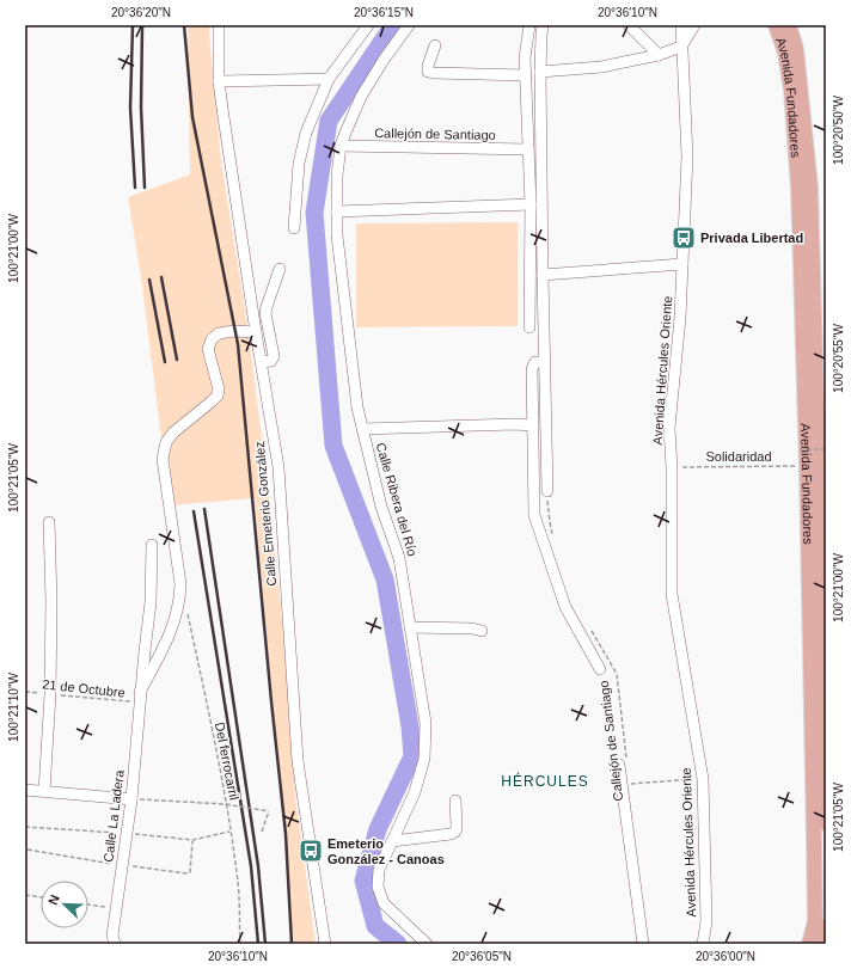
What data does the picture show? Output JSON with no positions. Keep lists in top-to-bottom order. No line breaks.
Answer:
{"streets":{"main road":["Avenida Fundadores"],"street":["Callejón de Santiago","Avenida Hércules Oriente","Calle Ribera del Río","Calle Emeterio González","Calle La Ladera"],"path":["Solidaridad","21 de Octubre","Del ferrocarril"]},"crossings":[["Avenida Fundadores","Solidaridad"],["Callejón de Santiago","Calle Ribera del Río"],["Avenida Hércules Oriente","Solidaridad"],["Calle Emeterio González","Calle La Ladera"],["21 de Octubre","Calle La Ladera"]],"districts":["HÉRCULES"],"places":{"bus stop":["Privada Libertad","Emeterio González - Canoas"]},"north":"top left","coordinates":["20°36'20\"N","20°36'15\"N","20°36'10\"N","100°20'50\"W","100°21'00\"W","100°20'55\"W","100°21'05\"W","100°21'10\"W","20°36'05\"N","20°36'00\"N"]}
